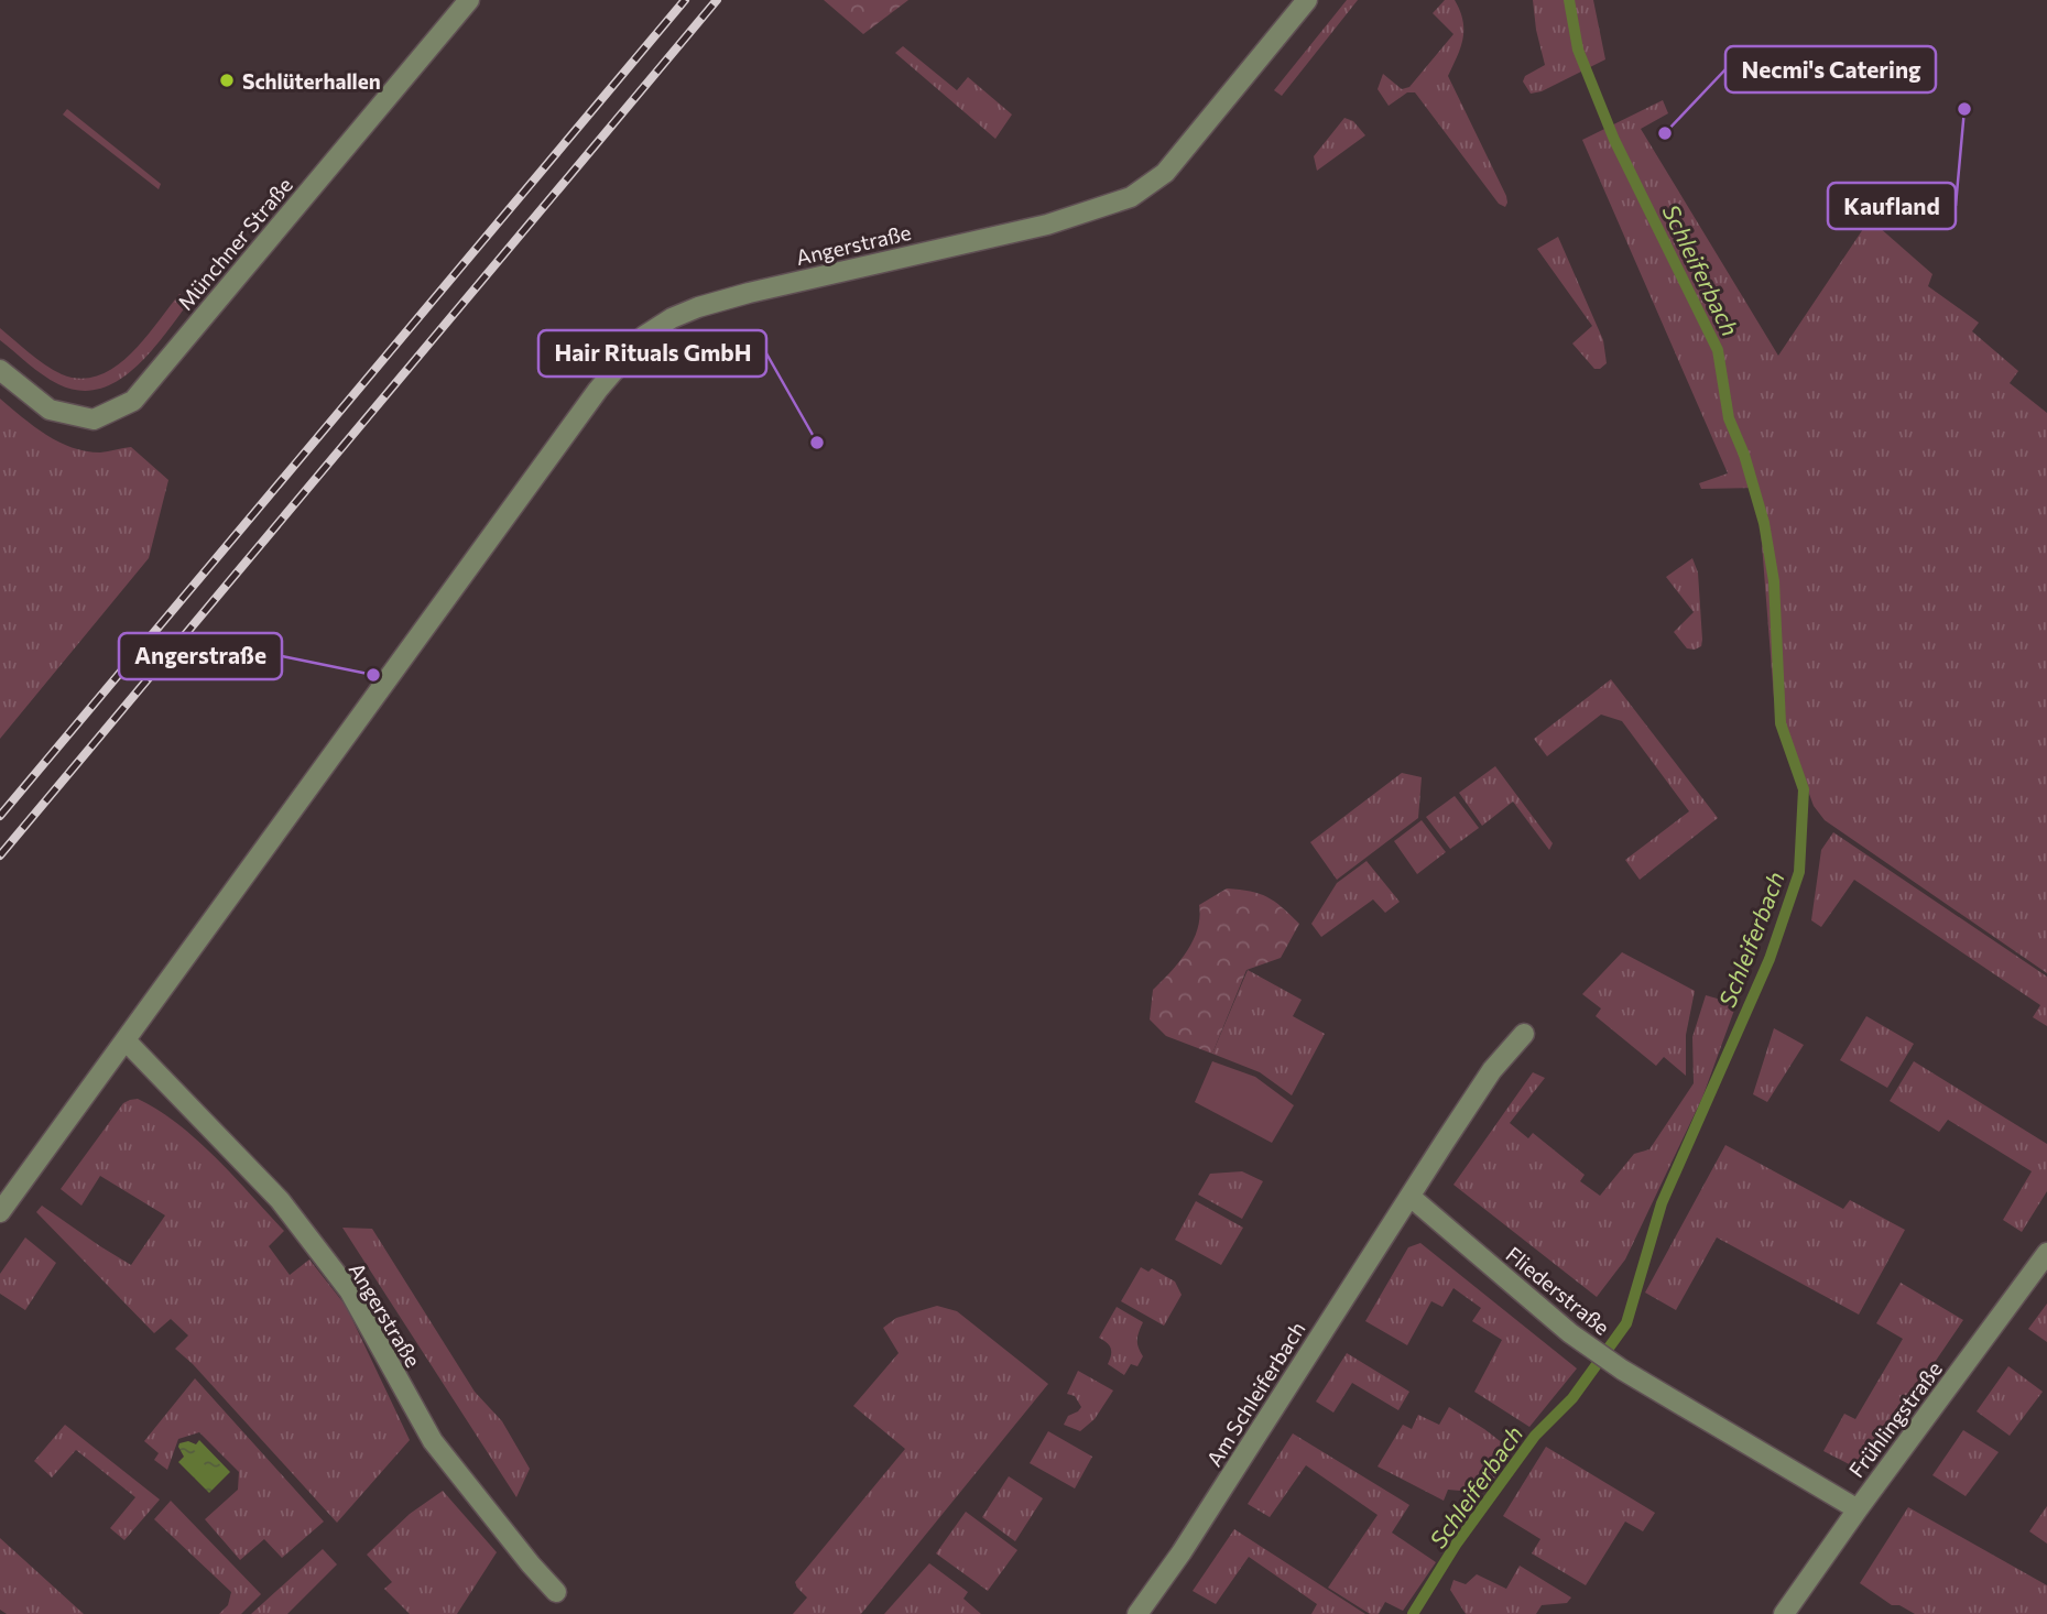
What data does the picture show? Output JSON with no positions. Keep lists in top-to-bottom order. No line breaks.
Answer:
{"streets":{"street":["Münchner Straße","Angerstraße","Fliederstraße","Am Schleiferbach","Frühlingstraße"]},"crossings":[["Fliederstraße","Am Schleiferbach"],["Fliederstraße","Frühlingstraße"]],"water":["Schleiferbach"],"places":["Schlüterhallen","Kaufland","Necmi's Catering","Hair Rituals GmbH","Angerstraße"]}
